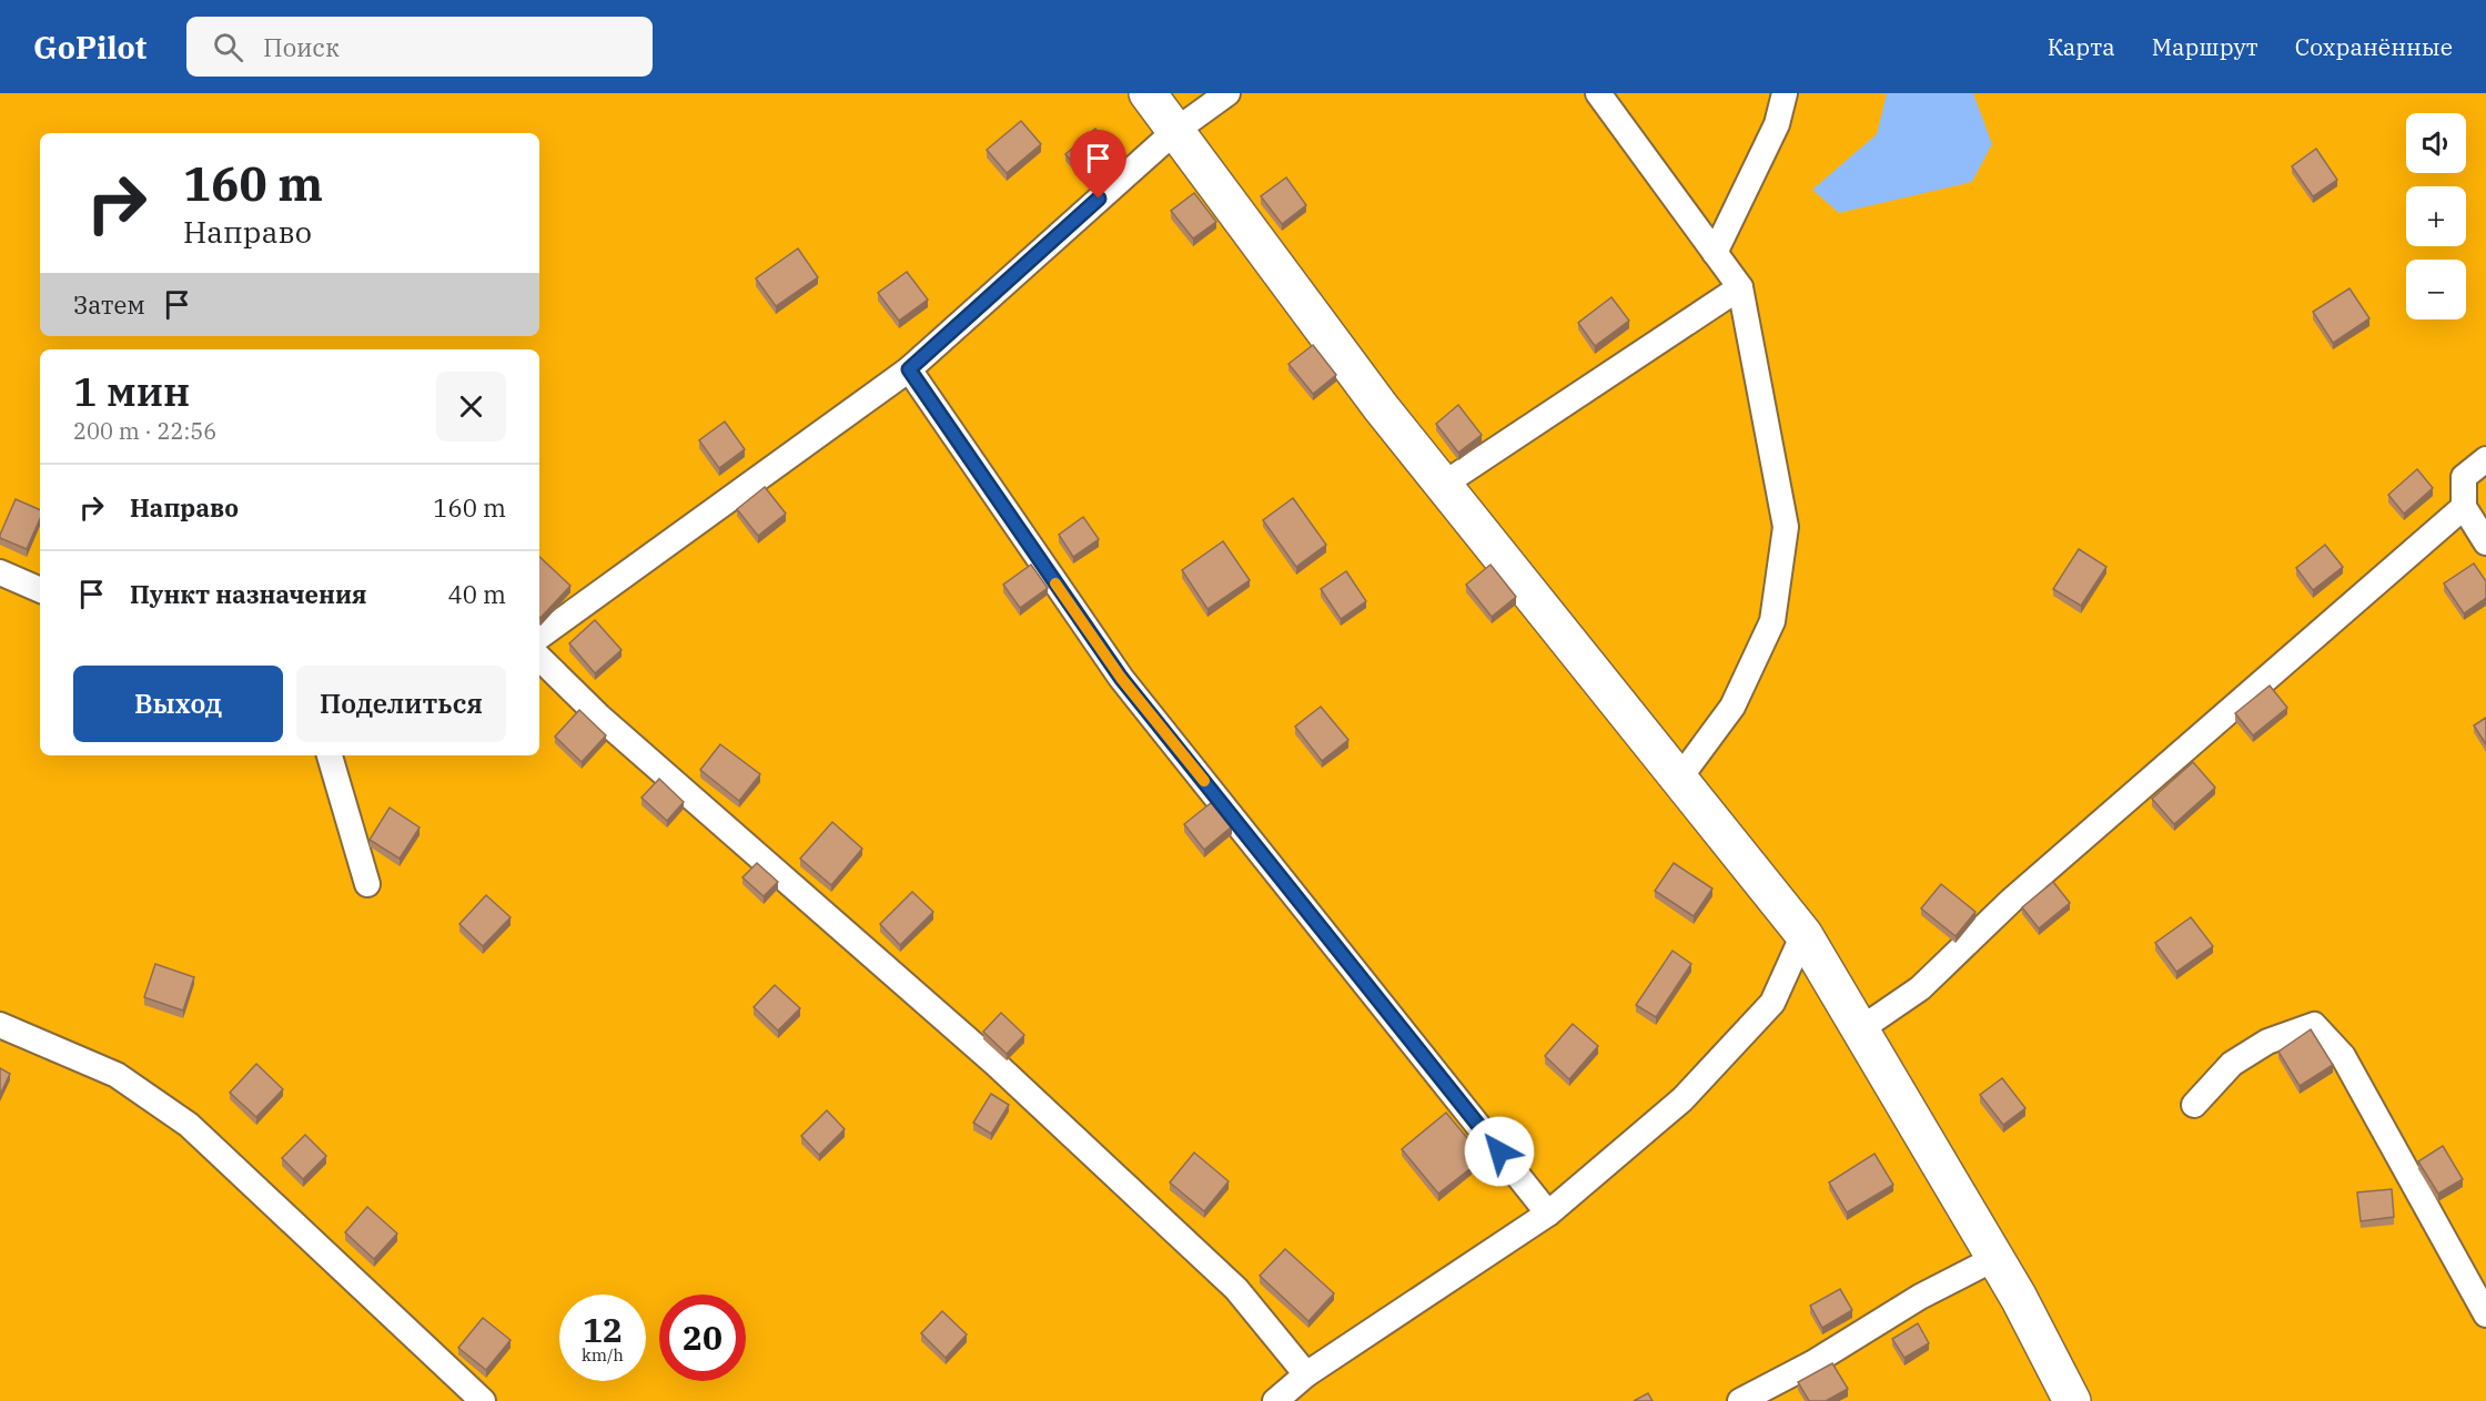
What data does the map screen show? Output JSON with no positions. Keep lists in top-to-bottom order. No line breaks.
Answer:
{"page":{"header":"GoPilot","search":"Поиск","nav":["Карта","Маршрут","Сохранённые"],"map_buttons":["+","−"],"turn":["160 m","Направо"],"then":"Затем","heading":["1 мин","200 m · 22:56"],"list":[{"name":"Направо","value":"160 m"},{"name":"Пункт назначения","value":"40 m"}],"buttons":["Выход","Поделиться"],"speed":"12 km/h","limit":"20"}}
